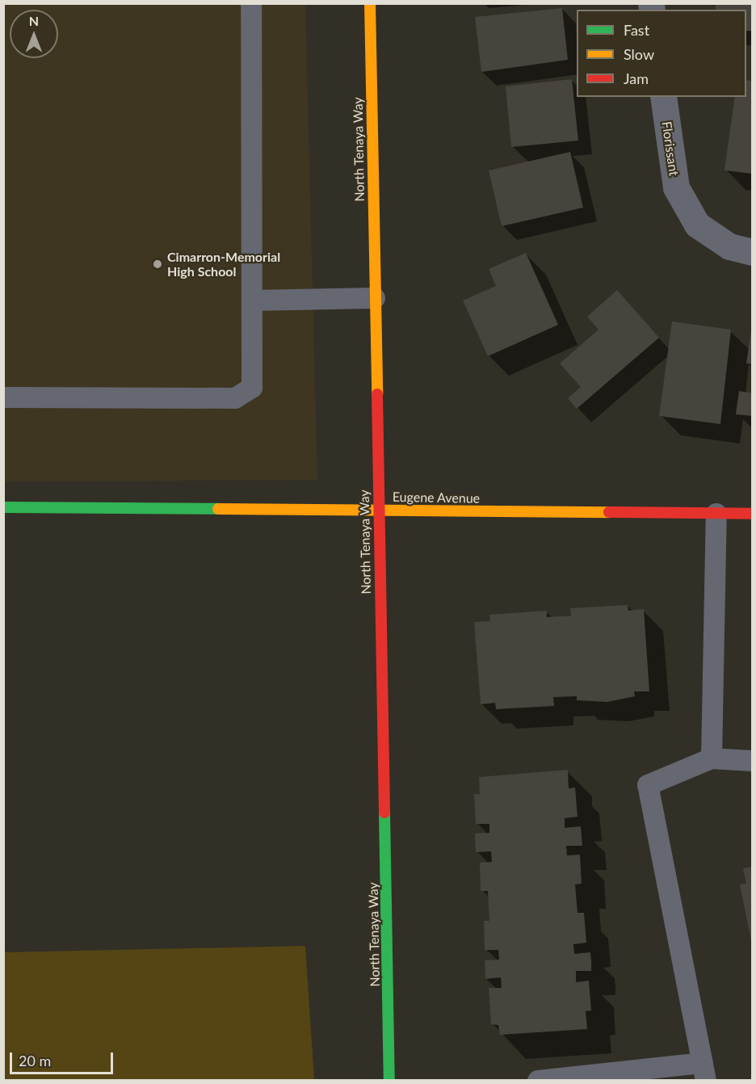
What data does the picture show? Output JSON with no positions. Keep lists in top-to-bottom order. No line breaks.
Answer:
{"streets":{"main road":["North Tenaya Way","Eugene Avenue"],"street":["Florissant"]},"crossings":[["North Tenaya Way","Eugene Avenue"]],"places":["Cimarron-Memorial High School"],"legend":["Fast","Slow","Jam"],"scale_bar":"20 m","north":"top"}
